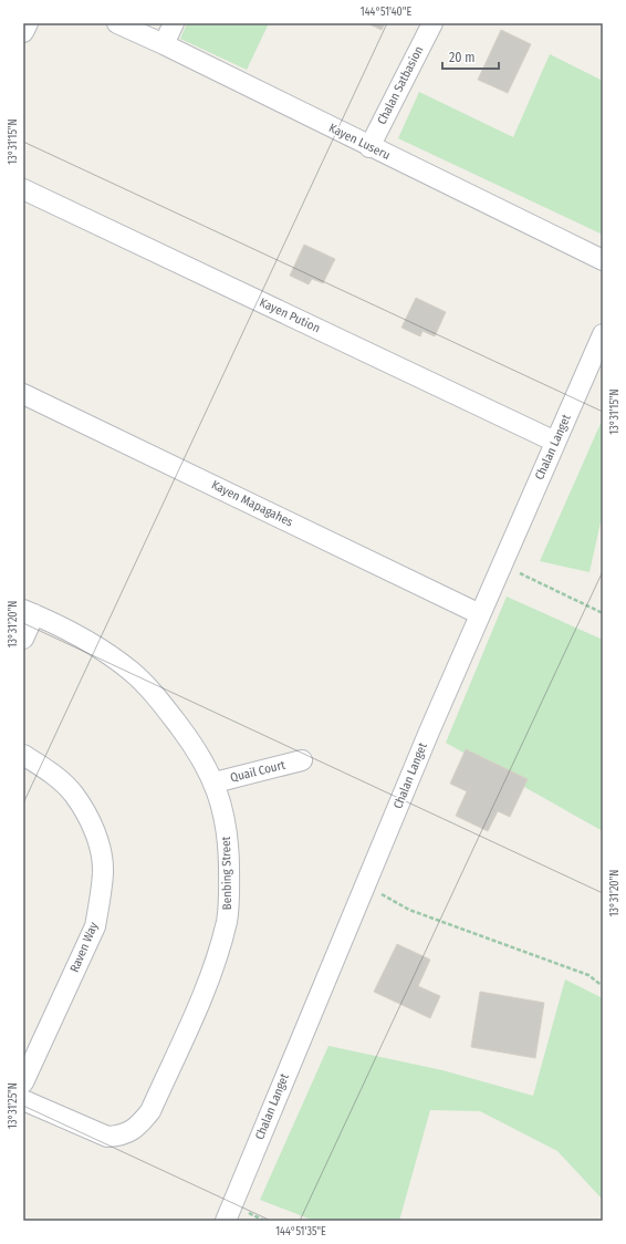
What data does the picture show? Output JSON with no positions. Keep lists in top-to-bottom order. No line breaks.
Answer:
{"streets":{"street":["Chalan Satbasion","Kayen Luseru","Kayen Pution","Chalan Langet","Kayen Mapagahes","Quail Court","Benbing Street","Raven Way"]},"crossings":[["Chalan Satbasion","Kayen Luseru"],["Kayen Pution","Chalan Langet"],["Chalan Langet","Kayen Mapagahes"],["Quail Court","Benbing Street"]],"scale_bar":"20 m","coordinates":["144°51'40\"E","13°31'15\"N","13°31'20\"N","13°31'25\"N","144°51'35\"E"]}
